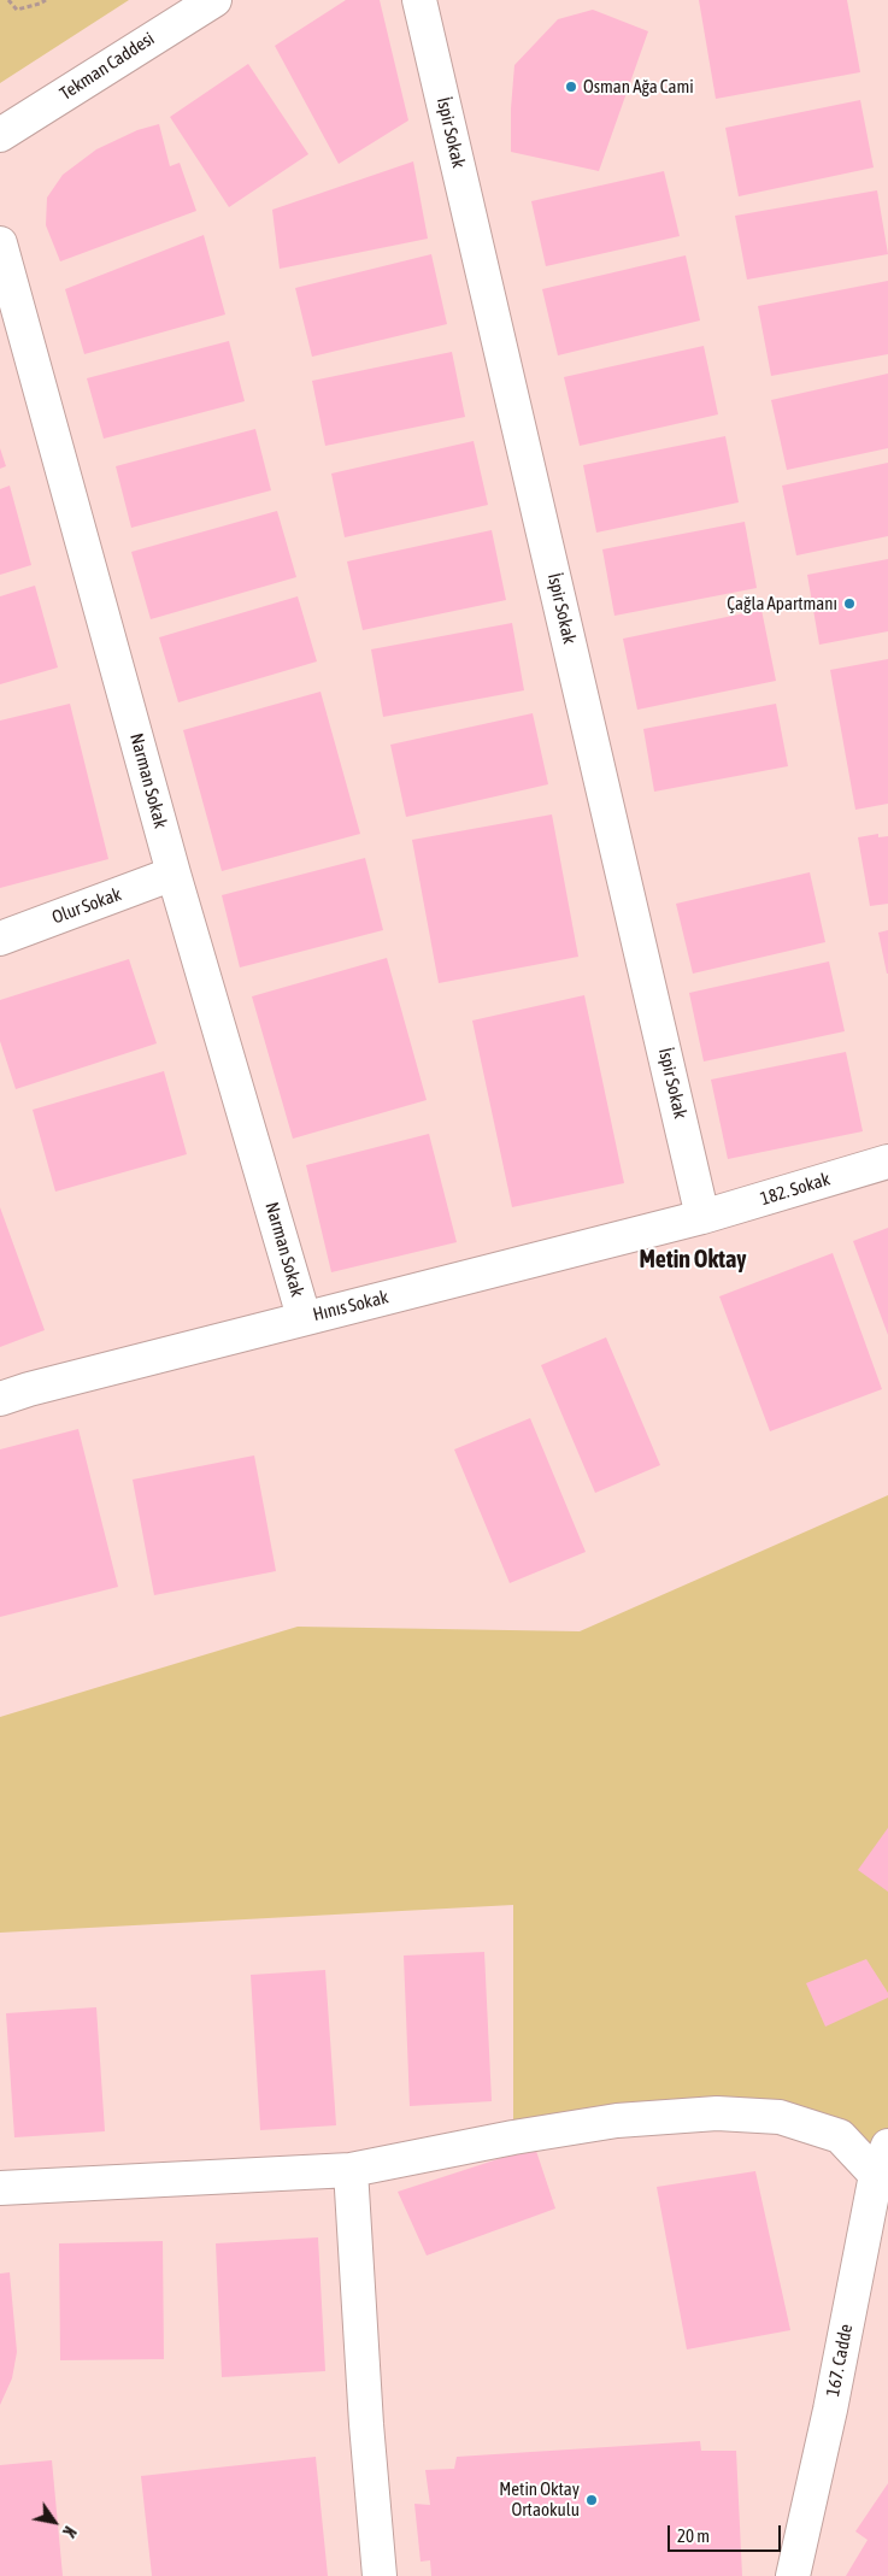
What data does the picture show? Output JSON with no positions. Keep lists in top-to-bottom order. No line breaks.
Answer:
{"streets":{"street":["Tekman Caddesi","İspir Sokak","Narman Sokak","Olur Sokak","182. Sokak","Hınıs Sokak","167. Cadde"]},"crossings":[["İspir Sokak","182. Sokak"],["İspir Sokak","Hınıs Sokak"],["Narman Sokak","Olur Sokak"],["Narman Sokak","Hınıs Sokak"],["182. Sokak","Hınıs Sokak"]],"districts":["Metin Oktay"],"places":["Osman Ağa Cami","Çağla Apartmanı","Metin Oktay Ortaokulu"],"scale_bar":"20 m","north":"bottom right"}
